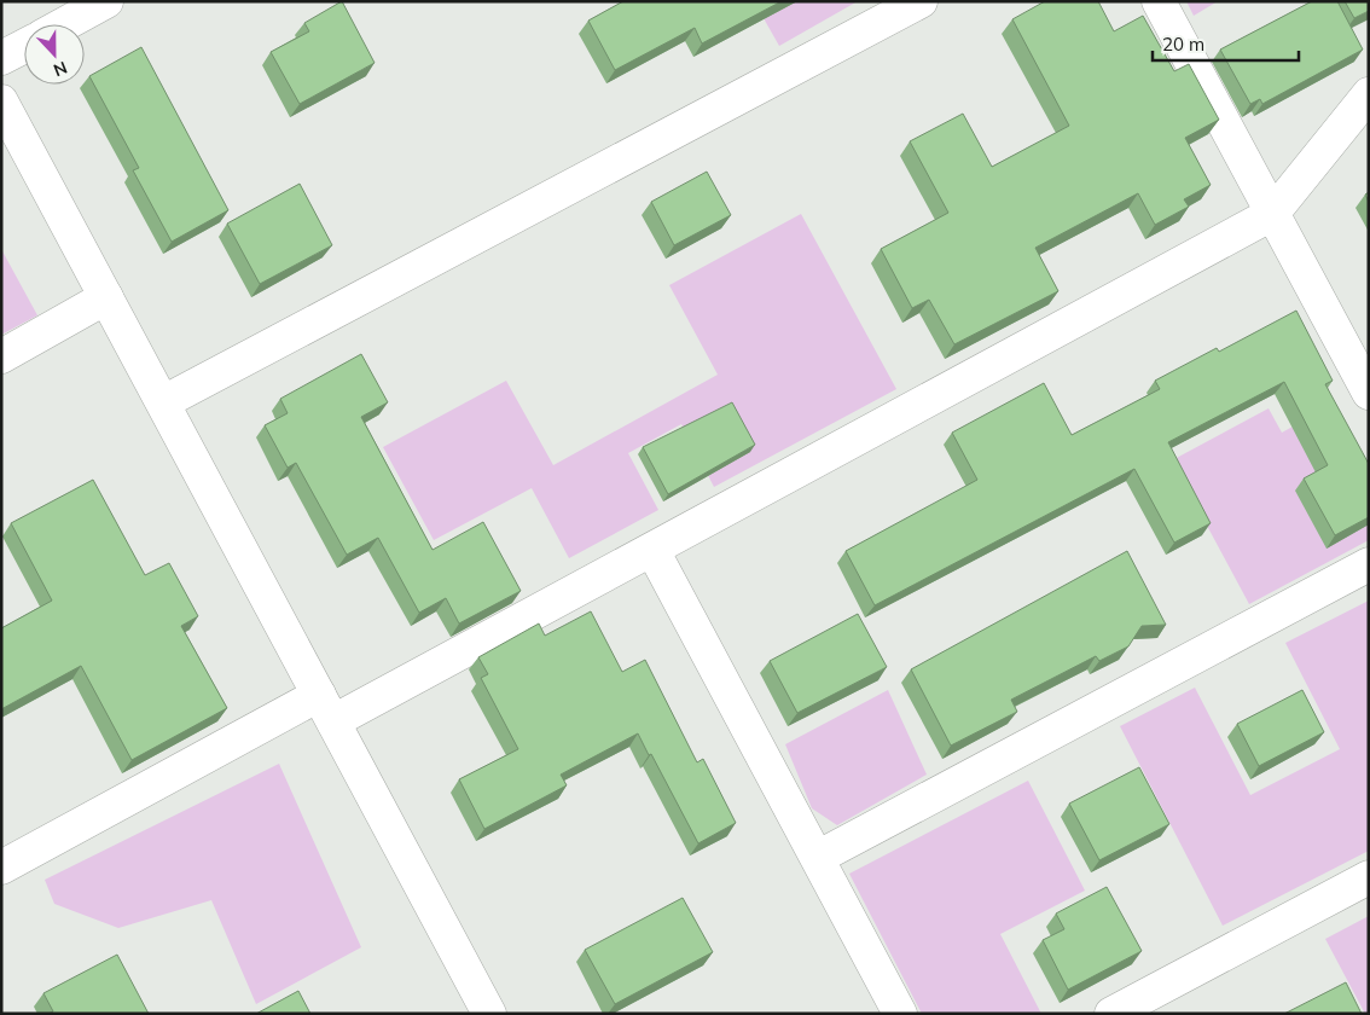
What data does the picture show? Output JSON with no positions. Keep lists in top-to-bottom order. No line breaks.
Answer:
{"scale_bar":"20 m","north":"bottom"}
